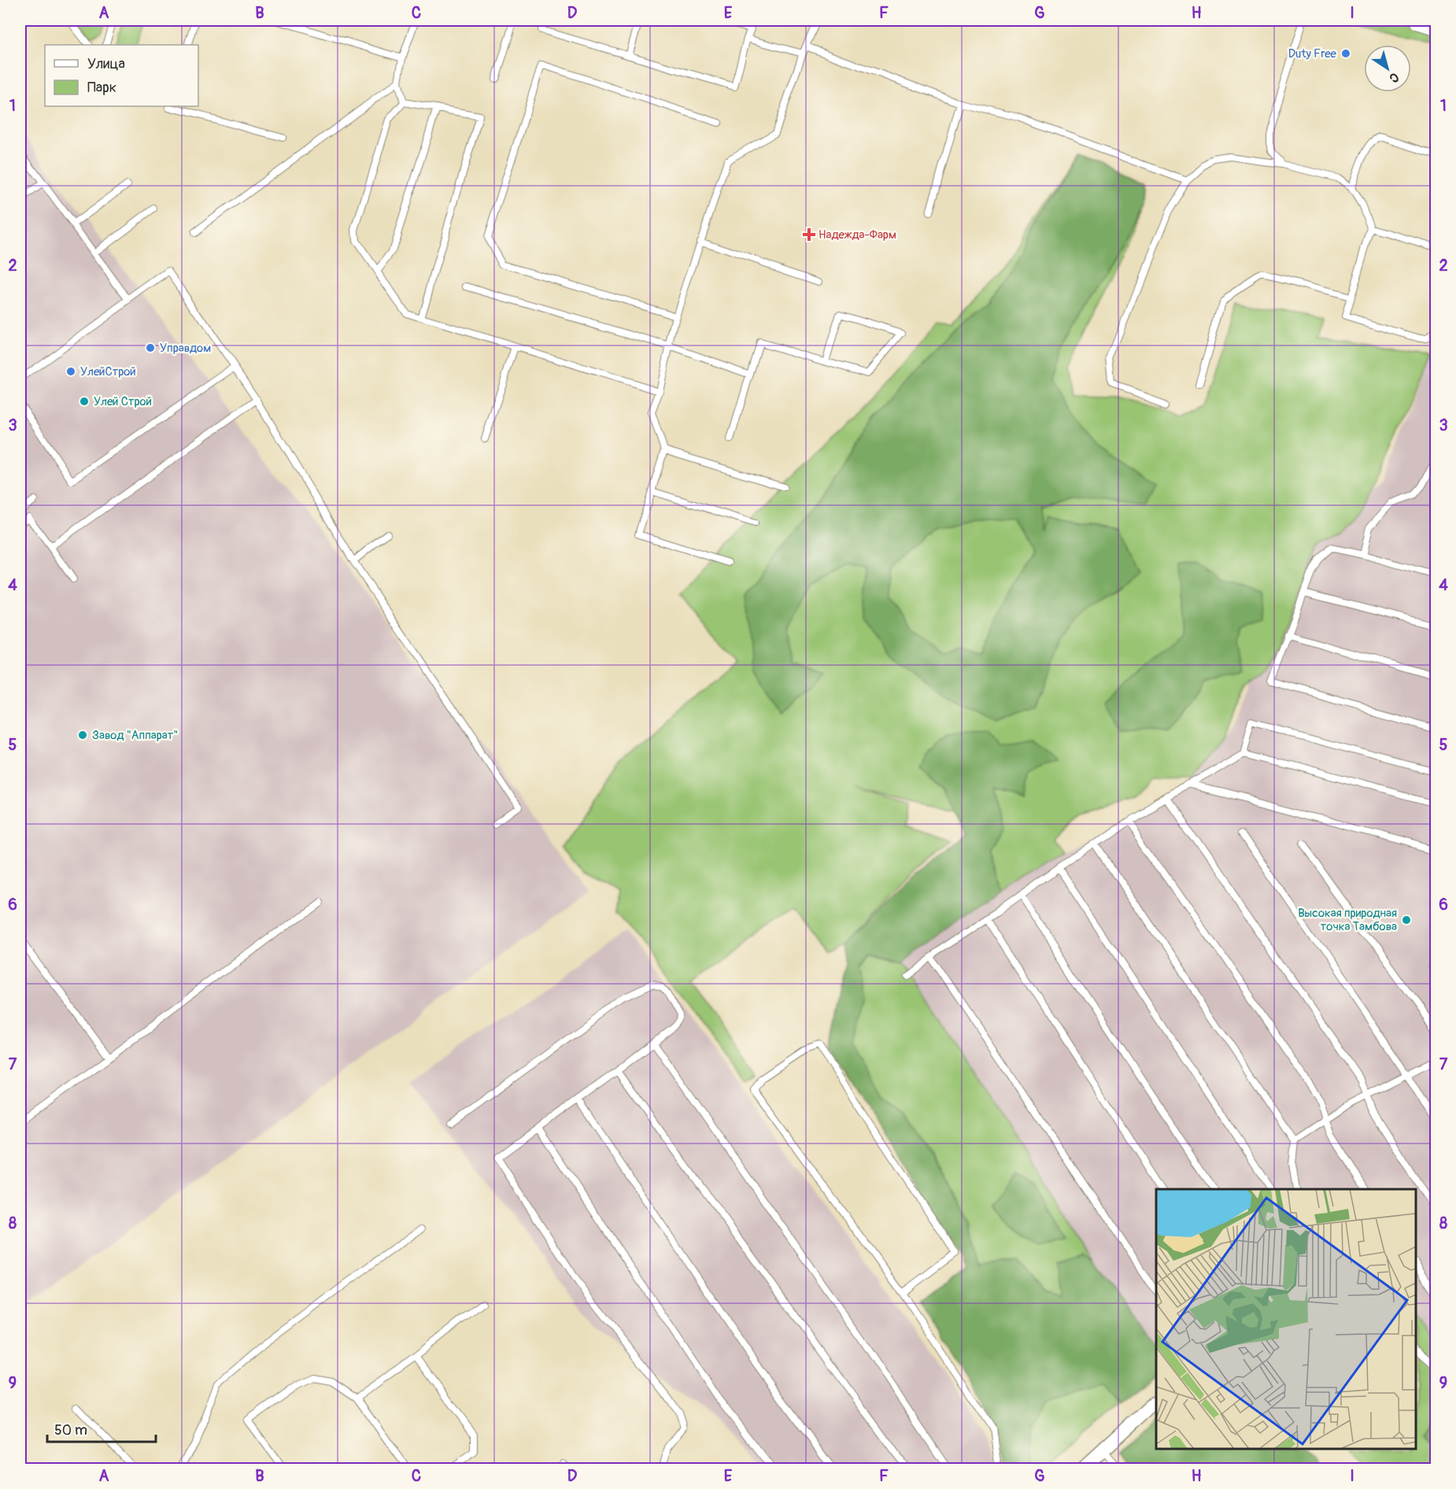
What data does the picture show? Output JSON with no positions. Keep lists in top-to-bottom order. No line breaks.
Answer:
{"places":{"other":["Duty Free","Управдом","УлейСтрой","Улей Строй","Завод \"Аппарат\"","Высокая природная точка Тамбова"],"health":["Надежда-Фарм"]},"legend":["Улица","Парк"],"scale_bar":"50 m","north":"bottom right","grid":{"columns":["A","B","C","D","E","F","G","H","I"],"rows":["1","2","3","4","5","6","7","8","9"]}}
